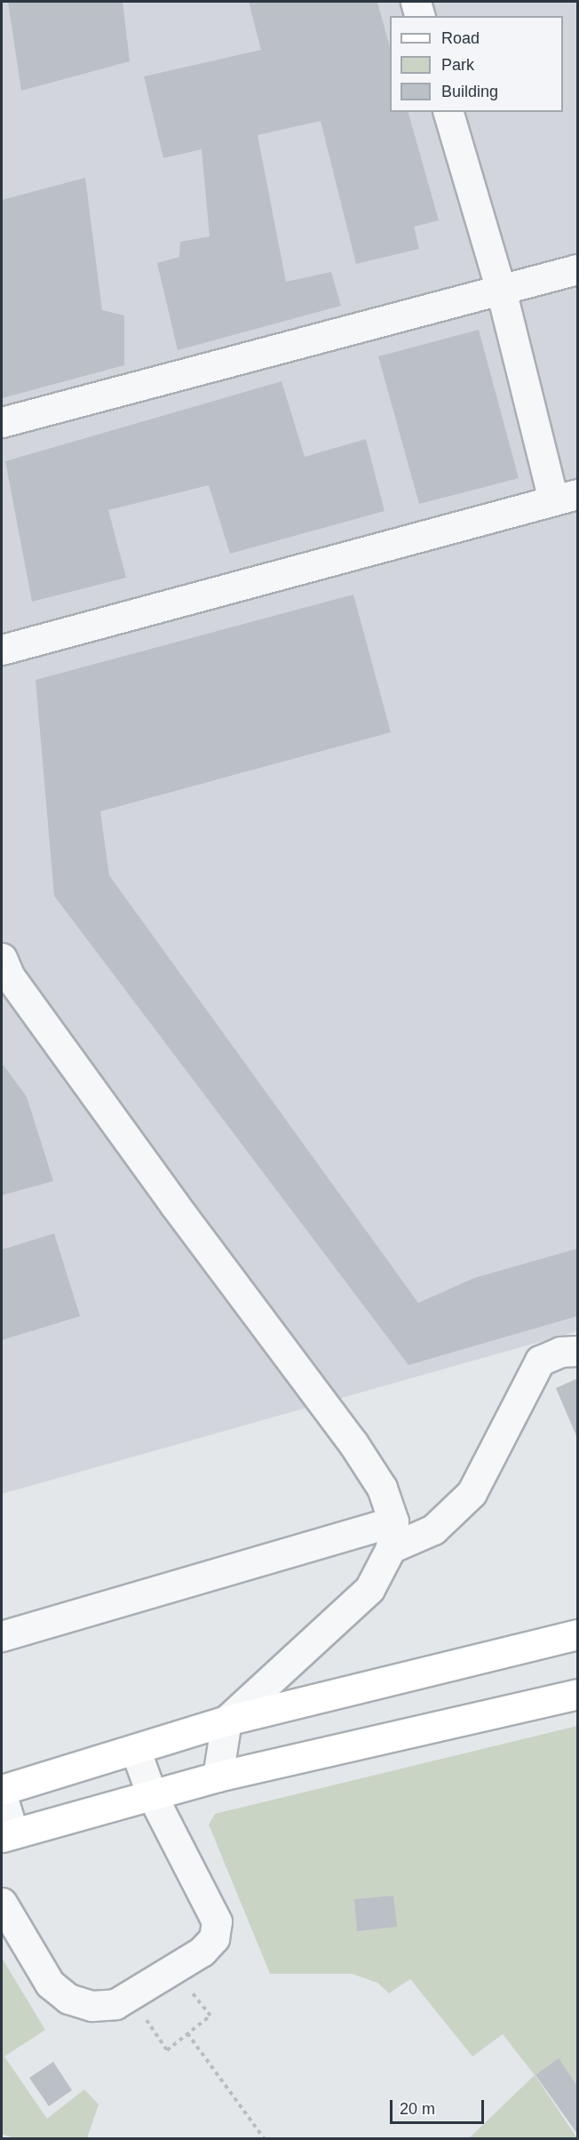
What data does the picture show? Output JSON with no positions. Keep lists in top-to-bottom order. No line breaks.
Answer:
{"legend":["Road","Park","Building"],"scale_bar":"20 m"}
